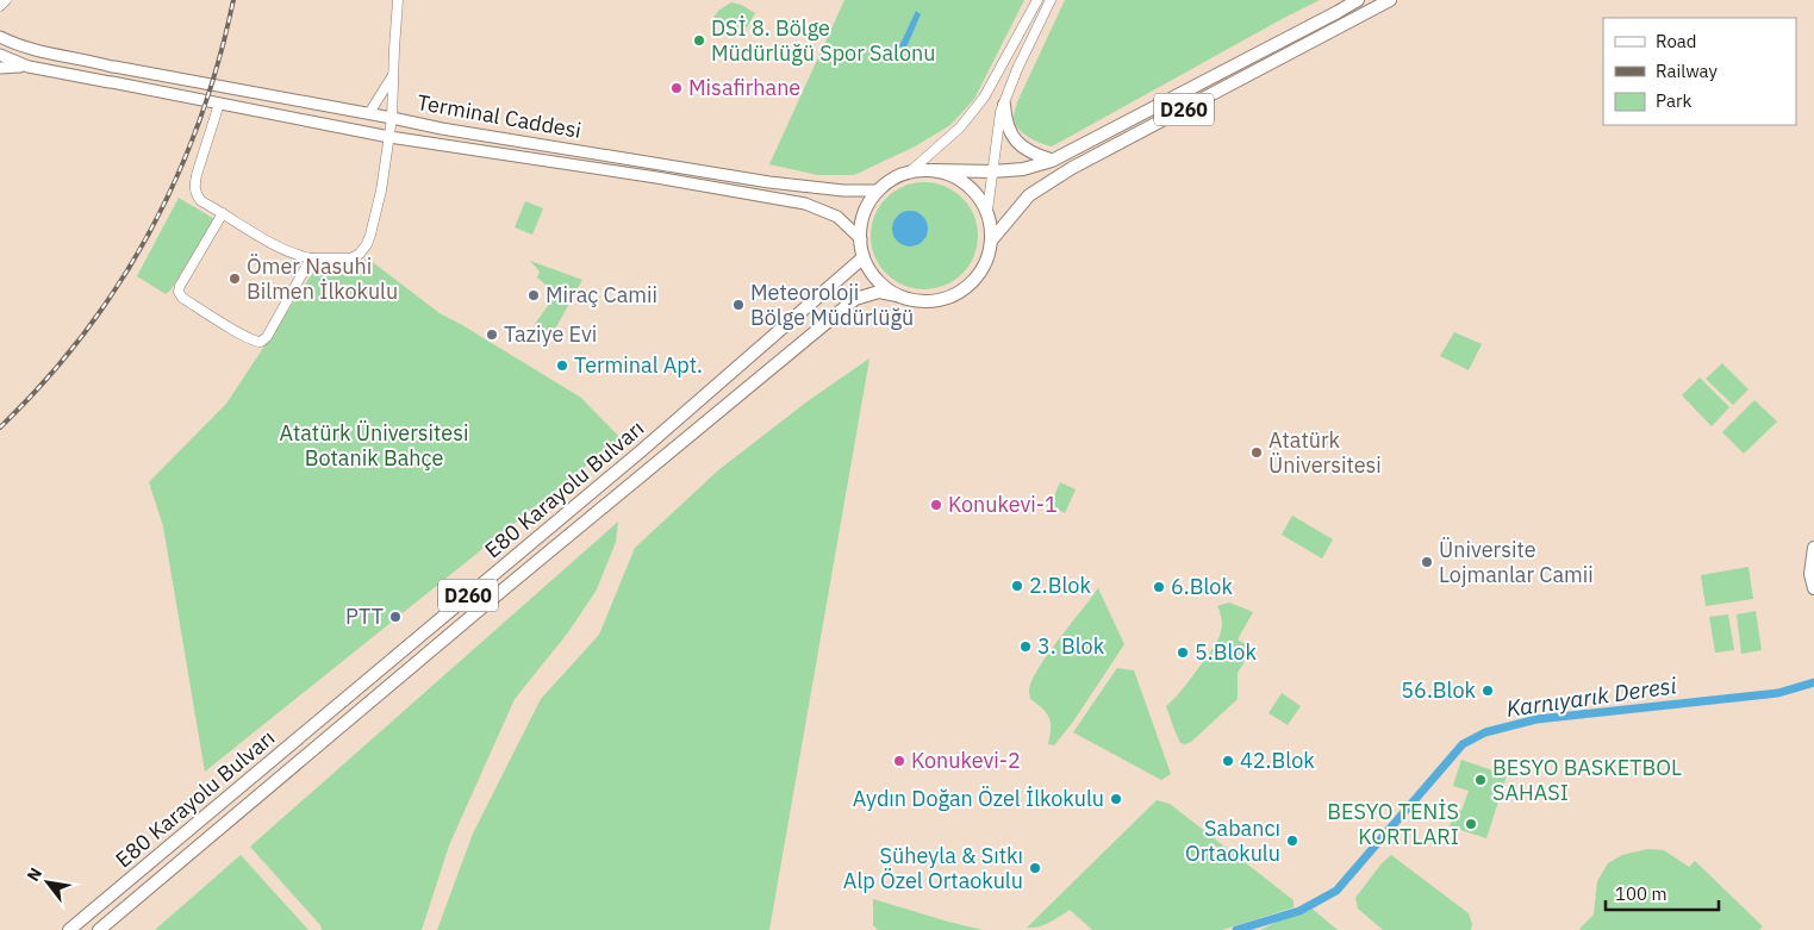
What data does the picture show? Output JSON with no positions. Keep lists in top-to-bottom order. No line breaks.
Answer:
{"streets":{"highway":["D260","E80 Karayolu Bulvarı"],"main road":["Terminal Caddesi"]},"crossings":[["D260","Terminal Caddesi"],["D260","E80 Karayolu Bulvarı"],["Terminal Caddesi","E80 Karayolu Bulvarı"]],"water":["Karnıyarık Deresi"],"parks":["Atatürk Üniversitesi Botanik Bahçe"],"places":["DSİ 8. Bölge Müdürlüğü Spor Salonu","Misafirhane","Ömer Nasuhi Bilmen İlkokulu","Miraç Camii","Meteoroloji Bölge Müdürlüğü","Taziye Evi","Terminal Apt.","Atatürk Üniversitesi","Konukevi-1","Üniversite Lojmanlar Camii","2.Blok","6.Blok","PTT","3. Blok","5.Blok","56.Blok","Konukevi-2","42.Blok","BESYO BASKETBOL SAHASI","Aydın Doğan Özel İlkokulu","BESYO TENİS KORTLARI","Sabancı Ortaokulu","Süheyla & Sıtkı Alp Özel Ortaokulu"],"legend":["Road","Railway","Park"],"scale_bar":"100 m","north":"top left"}
